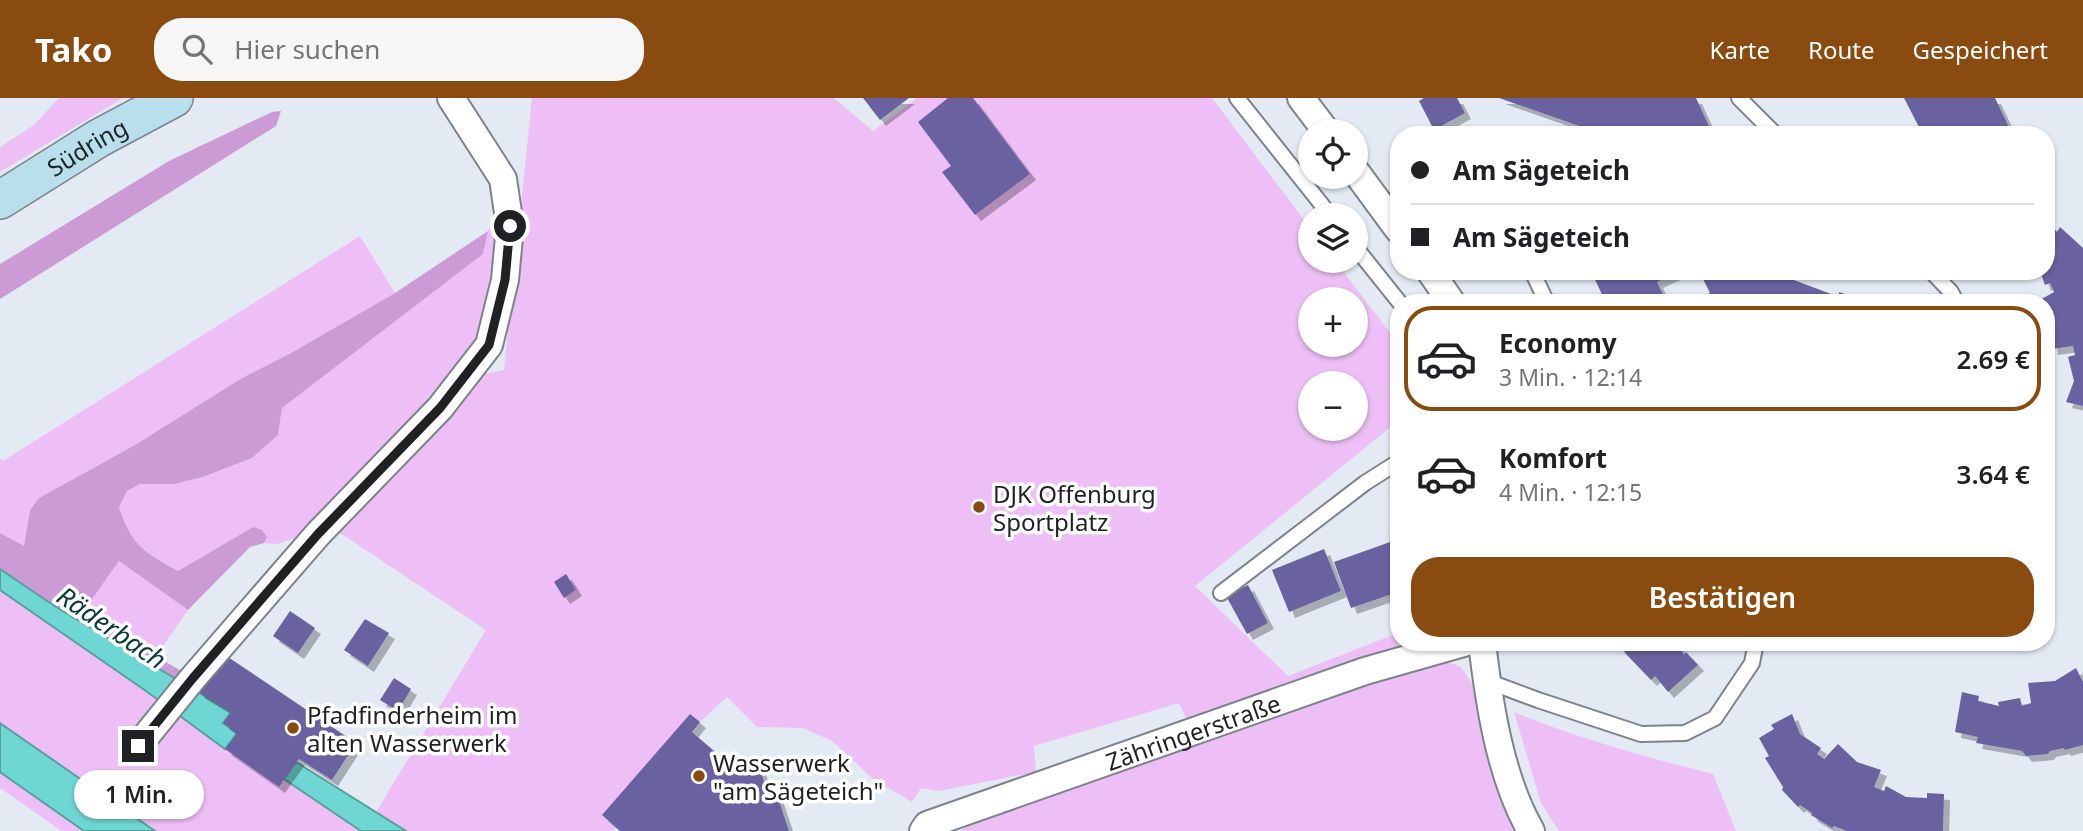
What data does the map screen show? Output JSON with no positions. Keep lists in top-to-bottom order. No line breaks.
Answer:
{"streets":{"street":["Südring","Zähringerstraße"]},"water":["Räderbach"],"places":["DJK Offenburg Sportplatz","Pfadfinderheim im alten Wasserwerk","Wasserwerk \"am Sägeteich\""],"page":{"header":"Tako","search":"Hier suchen","nav":["Karte","Route","Gespeichert"],"map_buttons":["+","−"],"banner":["Am Sägeteich","Am Sägeteich"],"list":[{"name":"Economy","note":"3 Min. · 12:14","value":"2.69 €"},{"name":"Komfort","note":"4 Min. · 12:15","value":"3.64 €"}],"buttons":"Bestätigen","bubble":"1 Min."}}
